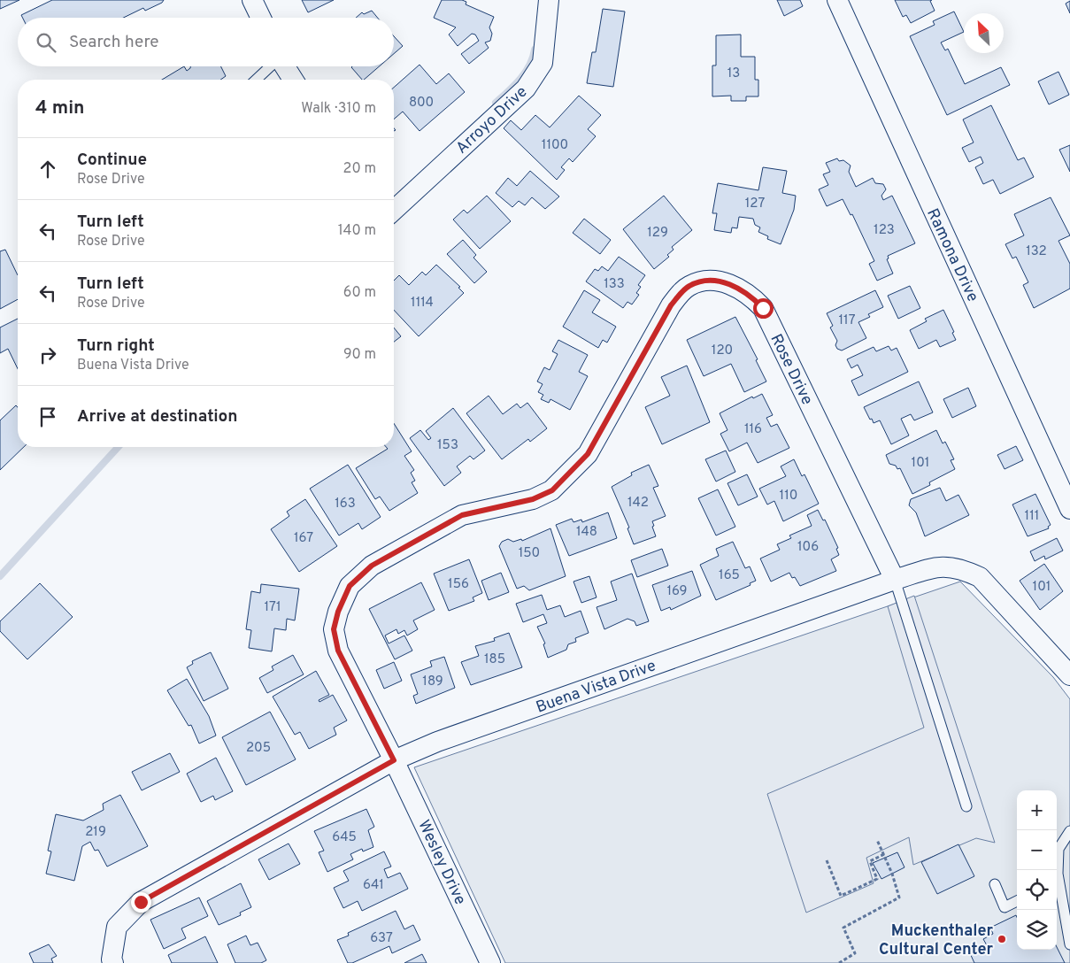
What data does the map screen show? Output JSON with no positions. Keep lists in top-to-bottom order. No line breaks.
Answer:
{"streets":{"street":["Arroyo Drive","Ramona Drive","Rose Drive","Buena Vista Drive","Wesley Drive"]},"crossings":[["Rose Drive","Buena Vista Drive"],["Rose Drive","Wesley Drive"],["Buena Vista Drive","Wesley Drive"]],"places":["Muckenthaler Cultural Center"],"house_numbers":["13","800","1100","127","123","129","132","133","1114","117","120","116","153","101","110","142","163","111","148","167","106","150","165","156","101","169","171","185","189","205","219","645","641","637"],"north":"top left","page":{"search":"Search here","heading":["4 min","Walk · 310 m"],"list":[["Continue","Rose Drive","20 m"],["Turn left","Rose Drive","140 m"],["Turn left","Rose Drive","60 m"],["Turn right","Buena Vista Drive","90 m"],"Arrive at destination"],"map_buttons":["+","−"]}}
